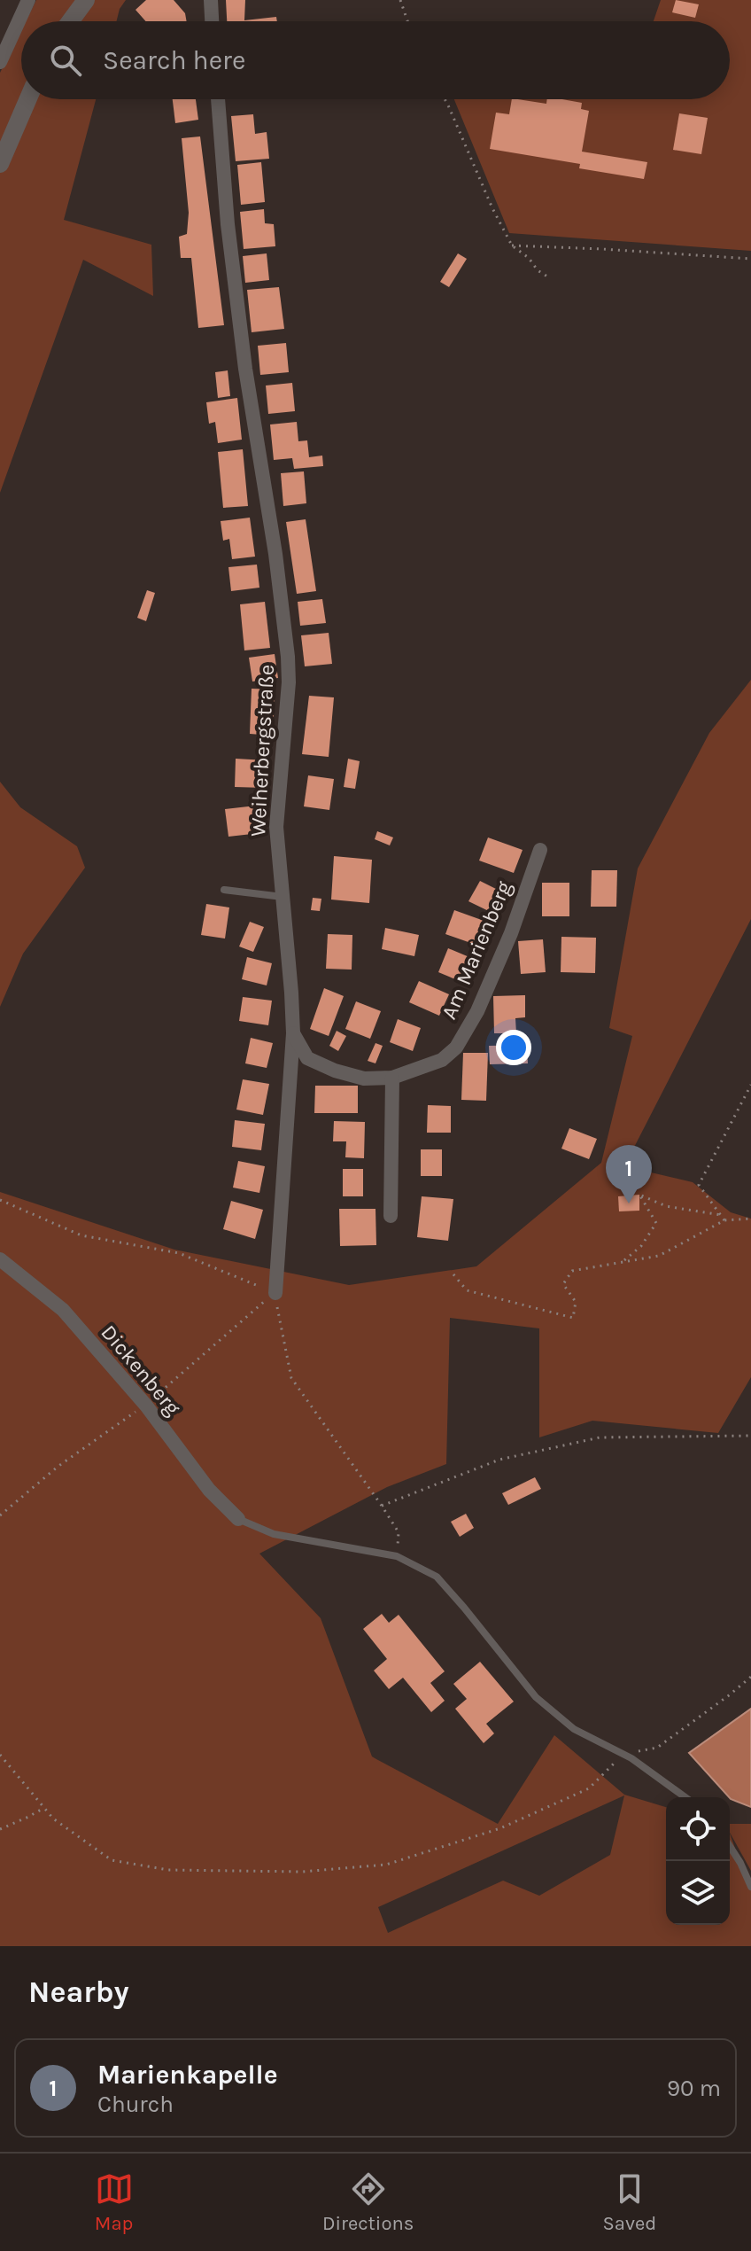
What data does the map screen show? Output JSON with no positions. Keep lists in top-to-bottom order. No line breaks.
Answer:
{"streets":{"street":["Weiherbergstraße","Am Marienberg","Dickenberg"]},"crossings":[["Weiherbergstraße","Am Marienberg"]],"page":{"search":"Search here","pins":"1","heading":"Nearby","list":[{"mark":"1","name":"Marienkapelle","note":"Church","value":"90 m"}],"nav":["Map","Directions","Saved"]}}
